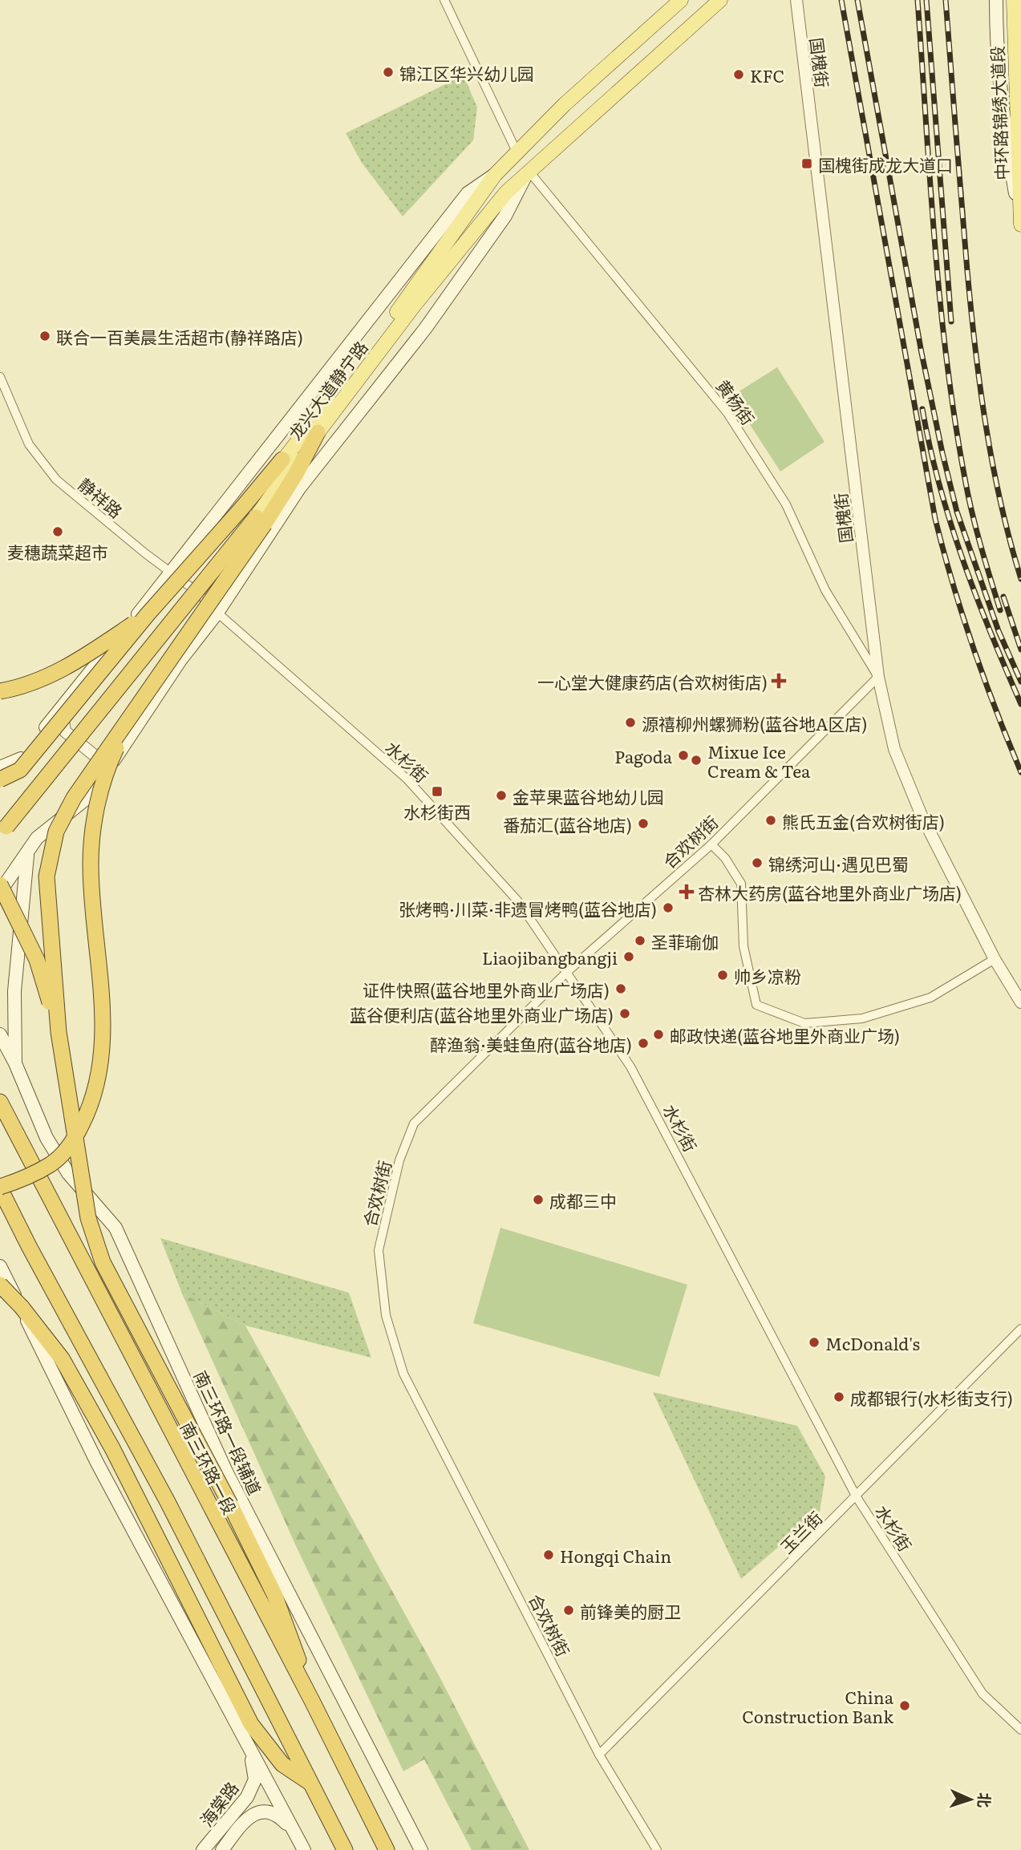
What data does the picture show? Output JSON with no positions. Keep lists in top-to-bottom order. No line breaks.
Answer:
{"streets":{"highway":["南三环路一段"],"main road":["中环路锦绣大道段","龙兴大道静宁路","南三环路一段辅道","海棠路"],"street":["国槐街","黄杨街","静祥路","水杉街","合欢树街","玉兰街"]},"crossings":[["国槐街","黄杨街"],["国槐街","合欢树街"],["龙兴大道静宁路","黄杨街"],["黄杨街","合欢树街"],["静祥路","水杉街"],["水杉街","合欢树街"],["水杉街","玉兰街"],["合欢树街","玉兰街"]],"places":{"other":["锦江区华兴幼儿园","KFC","联合一百美晨生活超市(静祥路店)","麦穗蔬菜超市","源禧柳州螺狮粉(蓝谷地A区店)","Pagoda","Mixue Ice Cream & Tea","金苹果蓝谷地幼儿园","熊氏五金(合欢树街店)","番茄汇(蓝谷地店)","锦绣河山·遇见巴蜀","张烤鸭·川菜·非遗冒烤鸭(蓝谷地店)","圣菲瑜伽","Liaojibangbangji","帅乡凉粉","证件快照(蓝谷地里外商业广场店)","蓝谷便利店(蓝谷地里外商业广场店)","邮政快递(蓝谷地里外商业广场)","醉渔翁·美蛙鱼府(蓝谷地店)","成都三中","McDonald's","成都银行(水杉街支行)","Hongqi Chain","前锋美的厨卫","China Construction Bank"],"transit":["国槐街成龙大道口","水杉街西"],"health":["一心堂大健康药店(合欢树街店)","杏林大药房(蓝谷地里外商业广场店)"]},"north":"right"}
